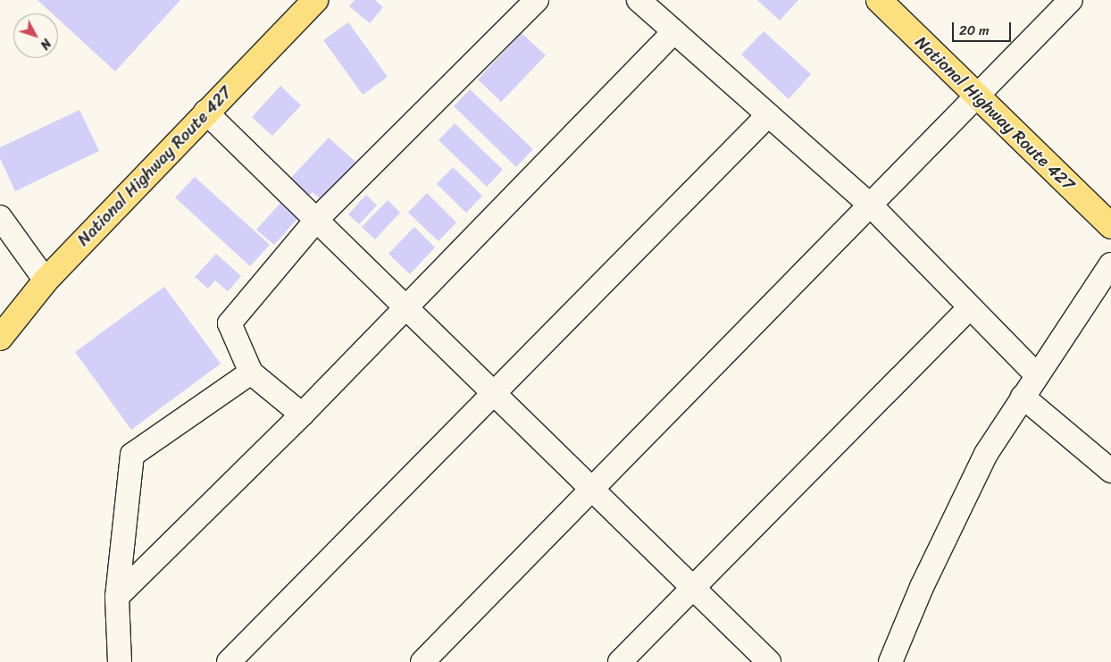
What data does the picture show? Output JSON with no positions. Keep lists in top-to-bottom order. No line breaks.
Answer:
{"streets":{"highway":["National Highway Route 427"]},"scale_bar":"20 m","north":"bottom right"}
